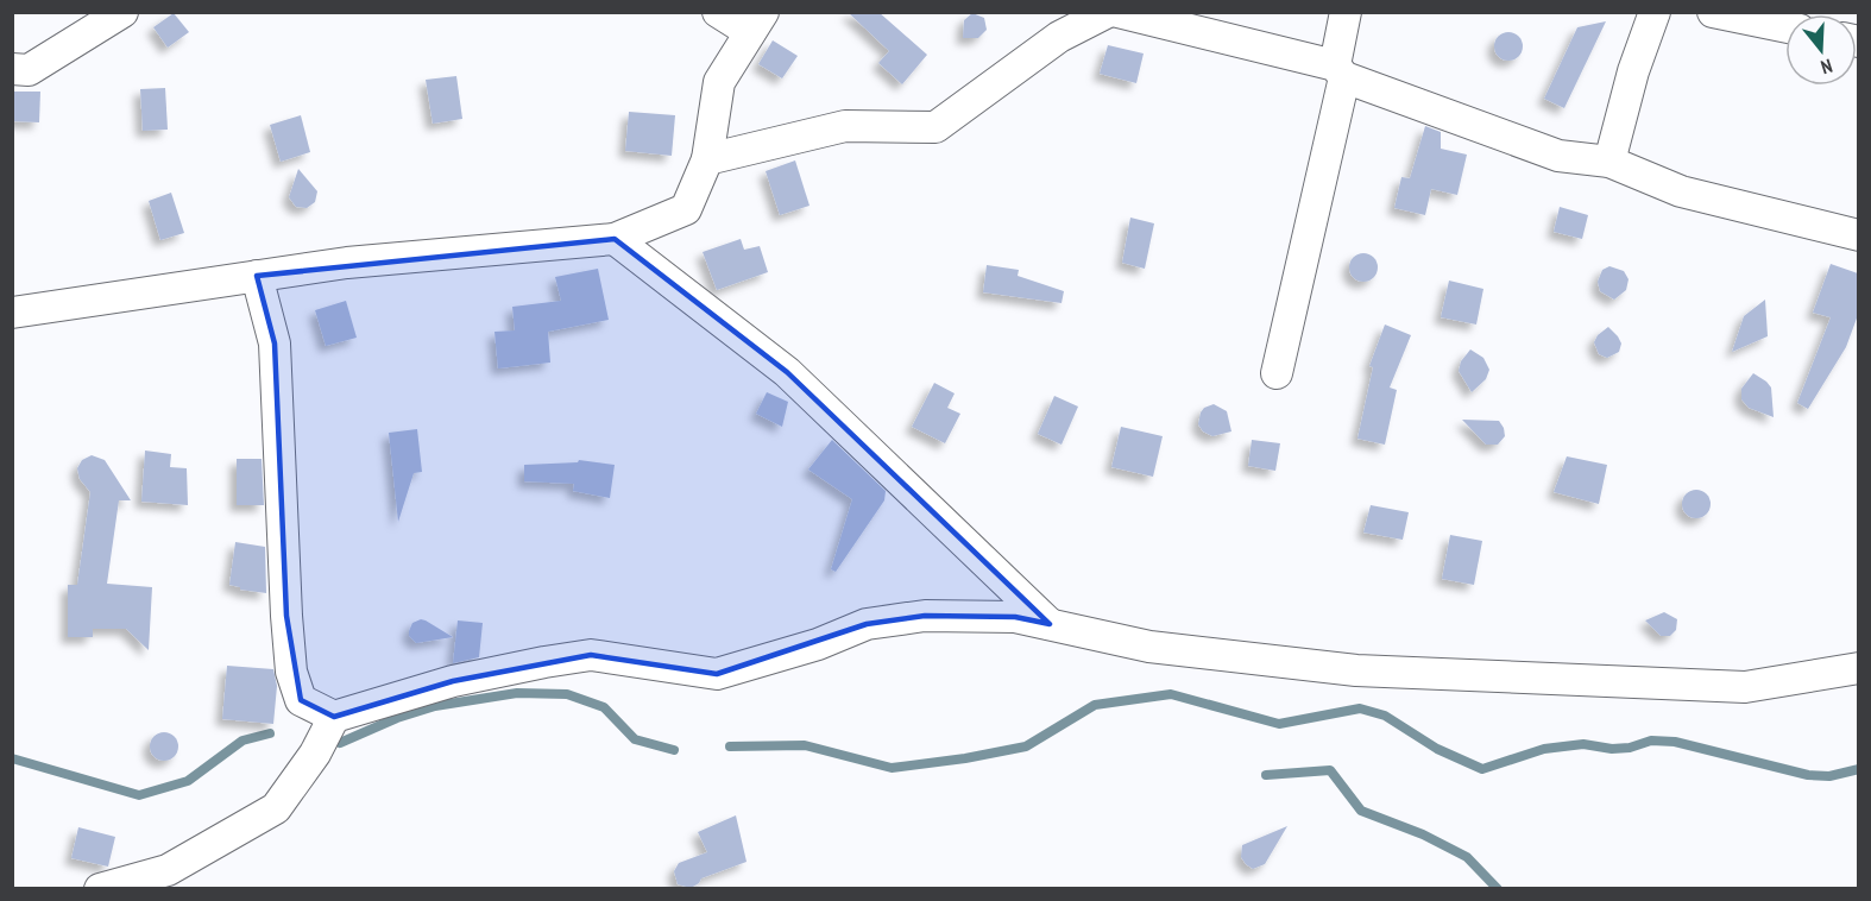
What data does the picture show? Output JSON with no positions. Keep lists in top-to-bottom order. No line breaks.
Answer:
{"north":"bottom"}
